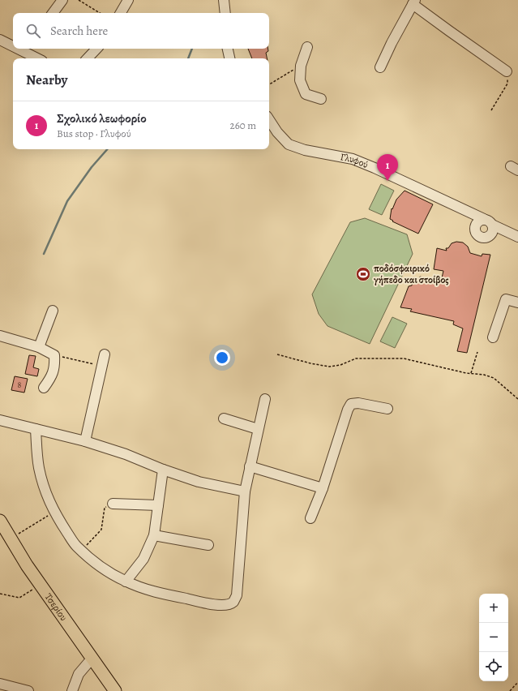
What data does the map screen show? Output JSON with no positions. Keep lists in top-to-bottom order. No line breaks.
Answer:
{"streets":{"main road":["Τσερίου"],"street":["Γλυφού"]},"places":{"sports":["ποδόσφαιρικό γήπεδο και στοίβος"]},"house_numbers":["8"],"page":{"search":"Search here","heading":"Nearby","list":[{"mark":"1","name":"Σχολικό λεωφορίο","note":"Bus stop · Γλυφού","value":"260 m"}],"pins":"1","map_buttons":["+","−"]}}
